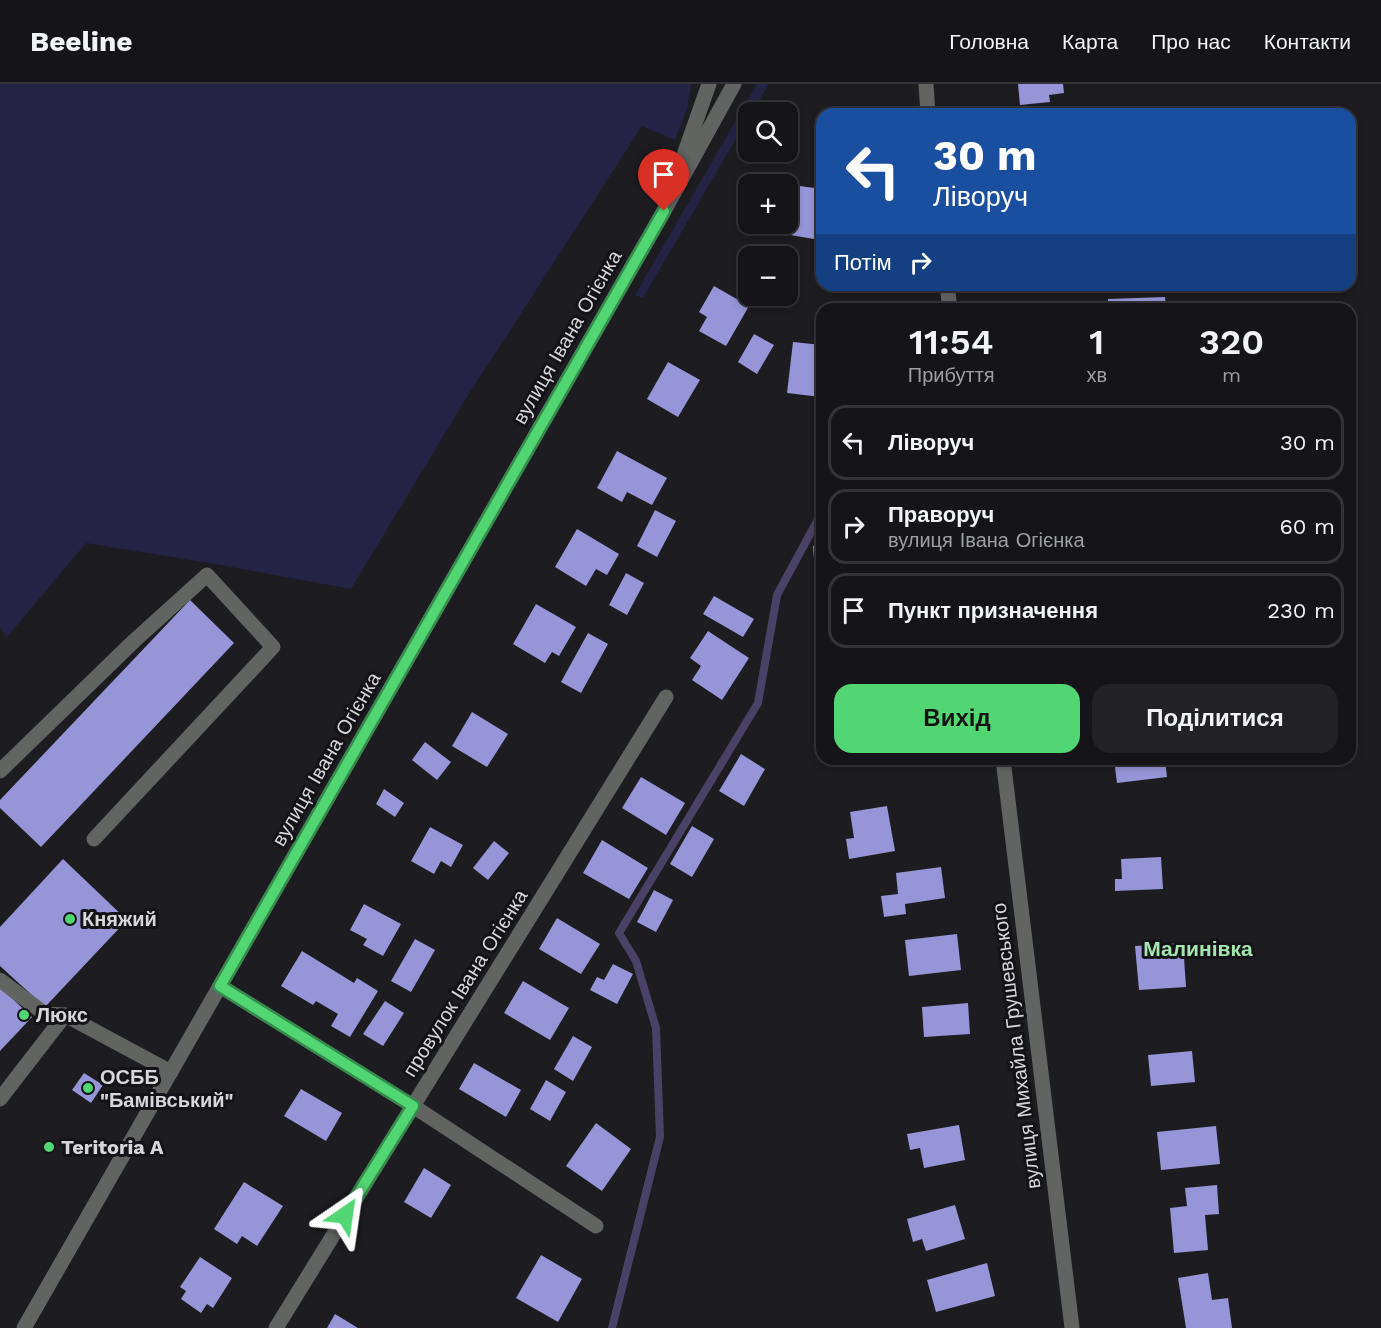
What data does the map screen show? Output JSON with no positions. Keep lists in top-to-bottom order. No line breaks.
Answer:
{"streets":{"street":["вулиця Івана Огієнка","провулок Івана Огієнка","вулиця Михайла Грушевського"]},"districts":["Малинівка"],"places":["Княжий","Люкс","ОСББ \"Бамівський\"","Teritoria A"],"page":{"header":"Beeline","nav":["Головна","Карта","Про нас","Контакти"],"map_buttons":["+","−"],"turn":["30 m","Ліворуч"],"then":"Потім","eta":["11:54","Прибуття","1","хв","320","m"],"list":[{"name":"Ліворуч","value":"30 m"},{"name":"Праворуч","note":"вулиця Івана Огієнка","value":"60 m"},{"name":"Пункт призначення","value":"230 m"}],"buttons":["Вихід","Поділитися"]}}
